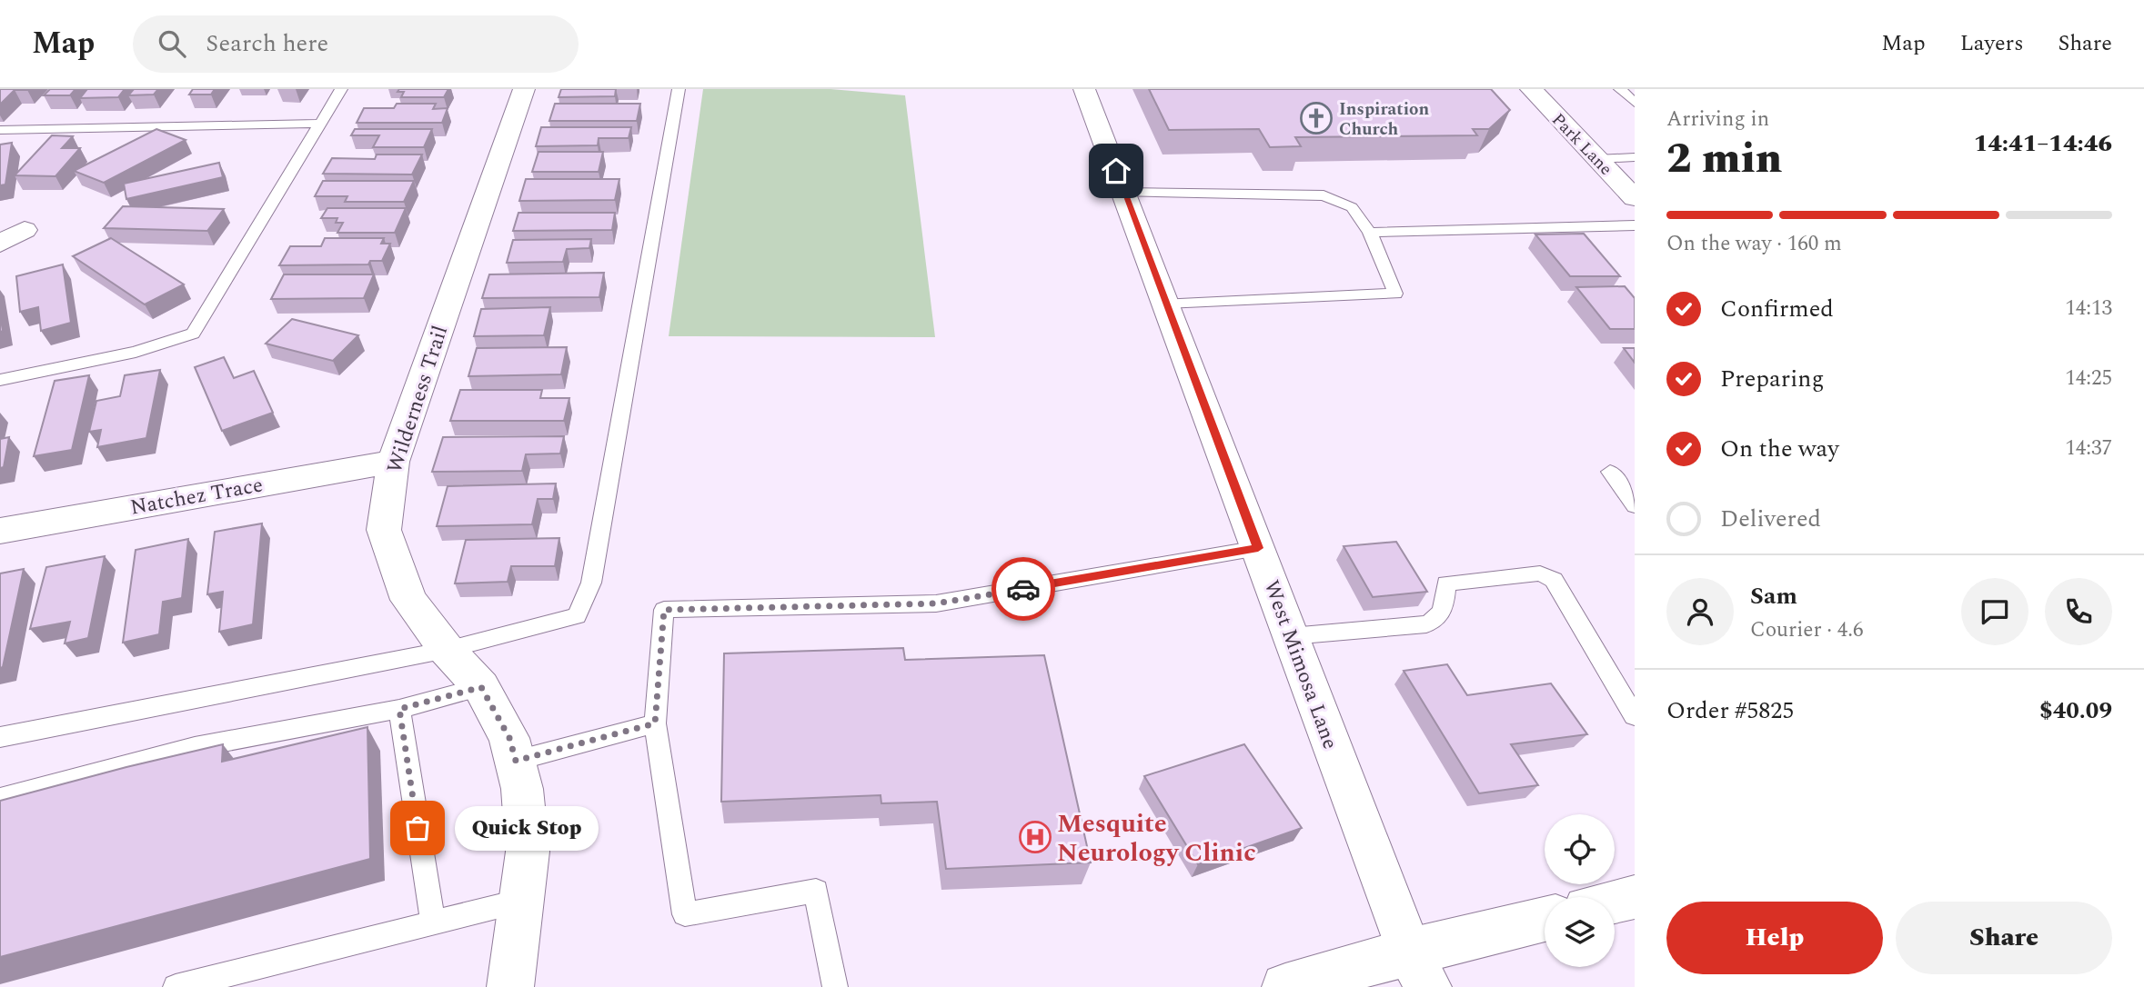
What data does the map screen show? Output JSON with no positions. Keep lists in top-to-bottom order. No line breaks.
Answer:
{"streets":{"street":["Park Lane","Wilderness Trail","Natchez Trace","West Mimosa Lane"]},"crossings":[["Wilderness Trail","Natchez Trace"]],"places":{"church":["Inspiration Church"],"other":["Quick Stop"],"hospital":["Mesquite Neurology Clinic"]},"page":{"header":"Map","search":"Search here","nav":["Map","Layers","Share"],"heading":["2 min","Arriving in","14:41–14:46"],"panel":["Sam","Courier · 4.6","Order #5825","$40.09"],"bar":"On the way · 160 m","list":[["Confirmed","14:13"],["Preparing","14:25"],["On the way","14:37"],"Delivered"],"bubble":"Quick Stop","buttons":["Help","Share"]}}
